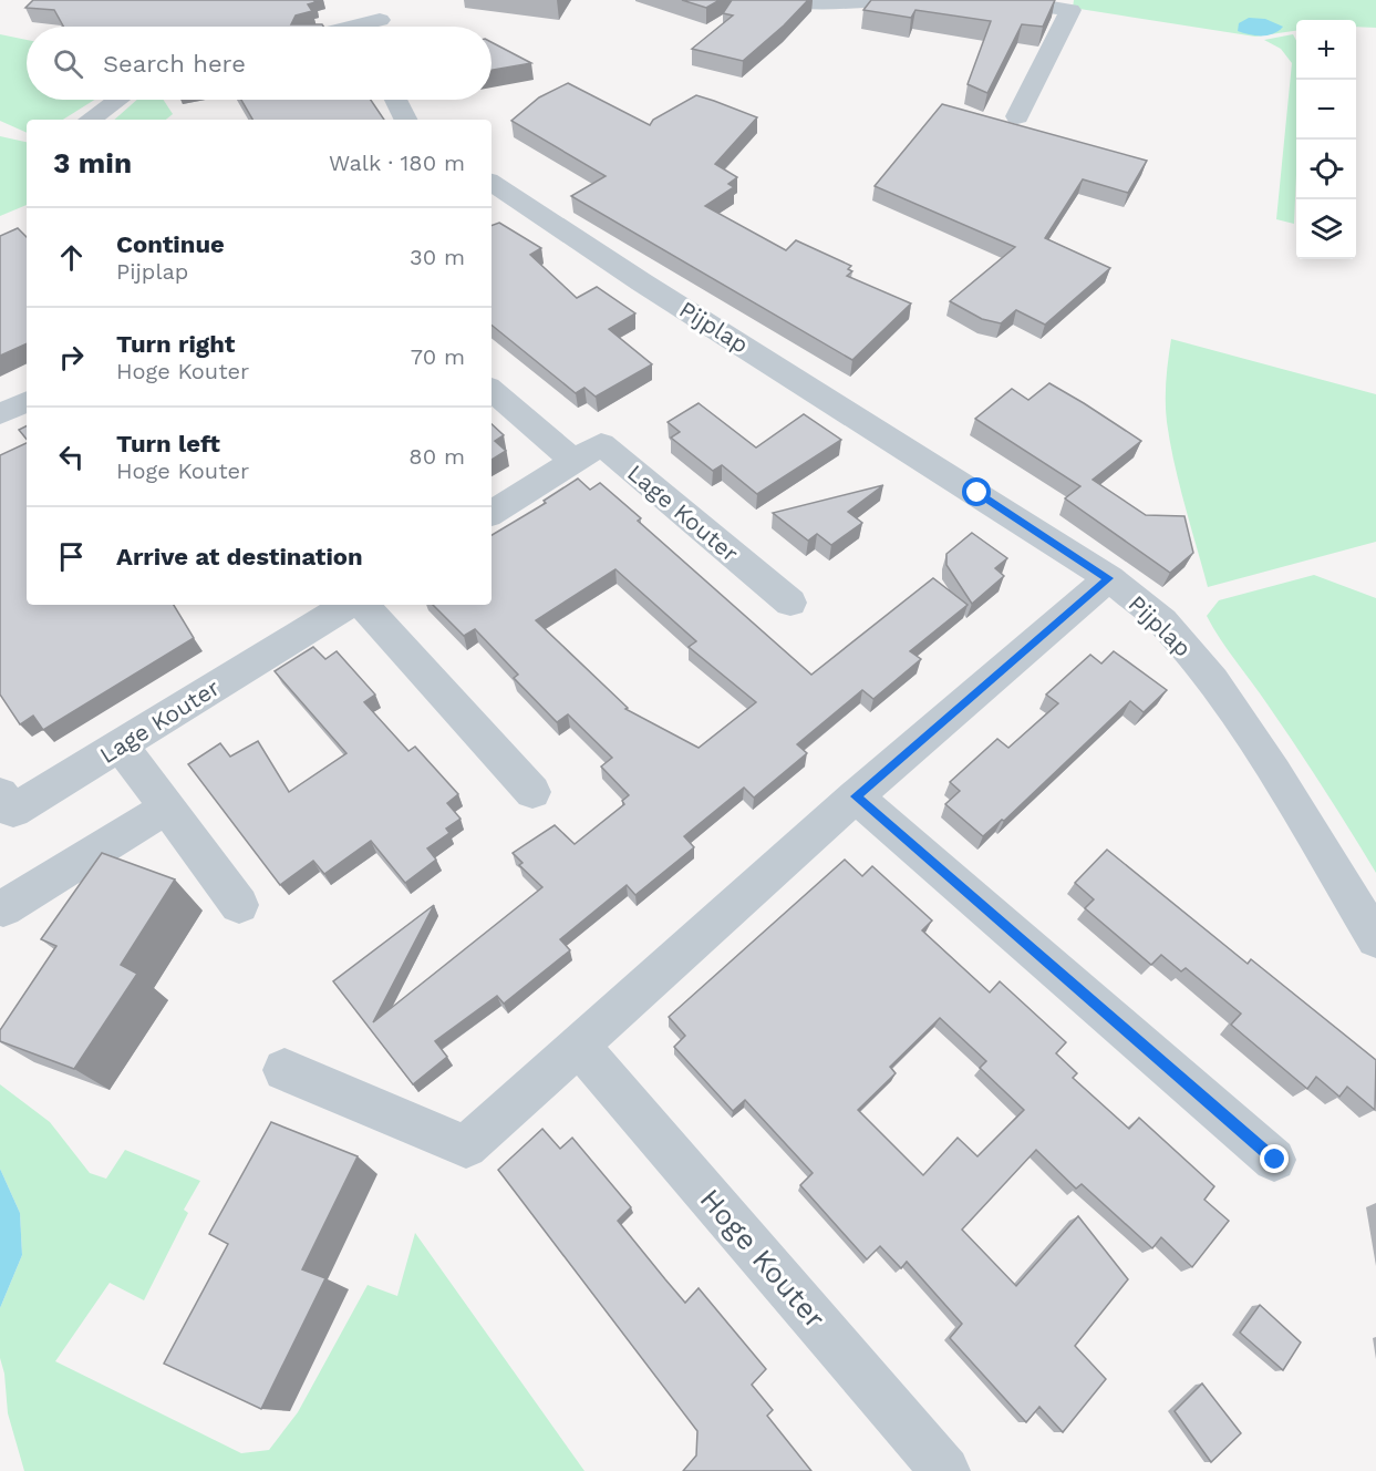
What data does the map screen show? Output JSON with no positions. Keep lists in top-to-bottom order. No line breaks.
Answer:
{"streets":{"street":["Pijplap","Lage Kouter","Hoge Kouter"]},"page":{"map_buttons":["+","−"],"search":"Search here","heading":["3 min","Walk · 180 m"],"list":[["Continue","Pijplap","30 m"],["Turn right","Hoge Kouter","70 m"],["Turn left","Hoge Kouter","80 m"],"Arrive at destination"]}}
